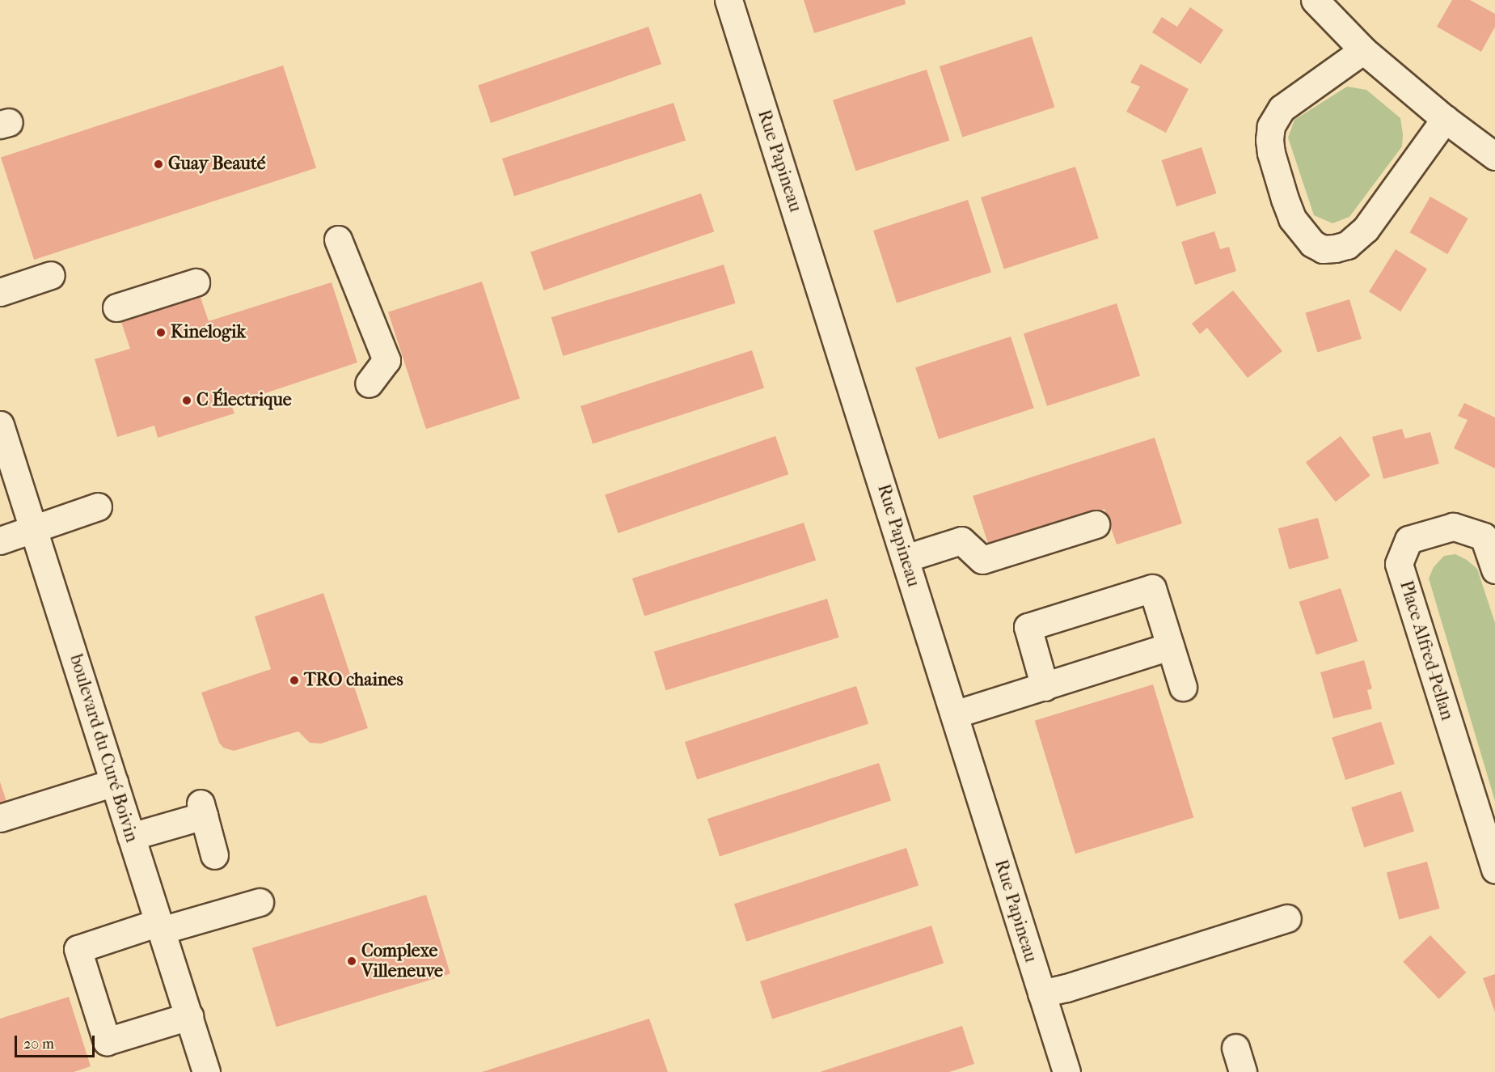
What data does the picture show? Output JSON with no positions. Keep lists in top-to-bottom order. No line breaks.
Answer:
{"streets":{"street":["Rue Papineau","Place Alfred-Pellan","boulevard du Curé Boivin"]},"places":["Guay Beauté","Kinelogik","C Électrique","TRO chaines","Complexe Villeneuve"],"scale_bar":"20 m"}
